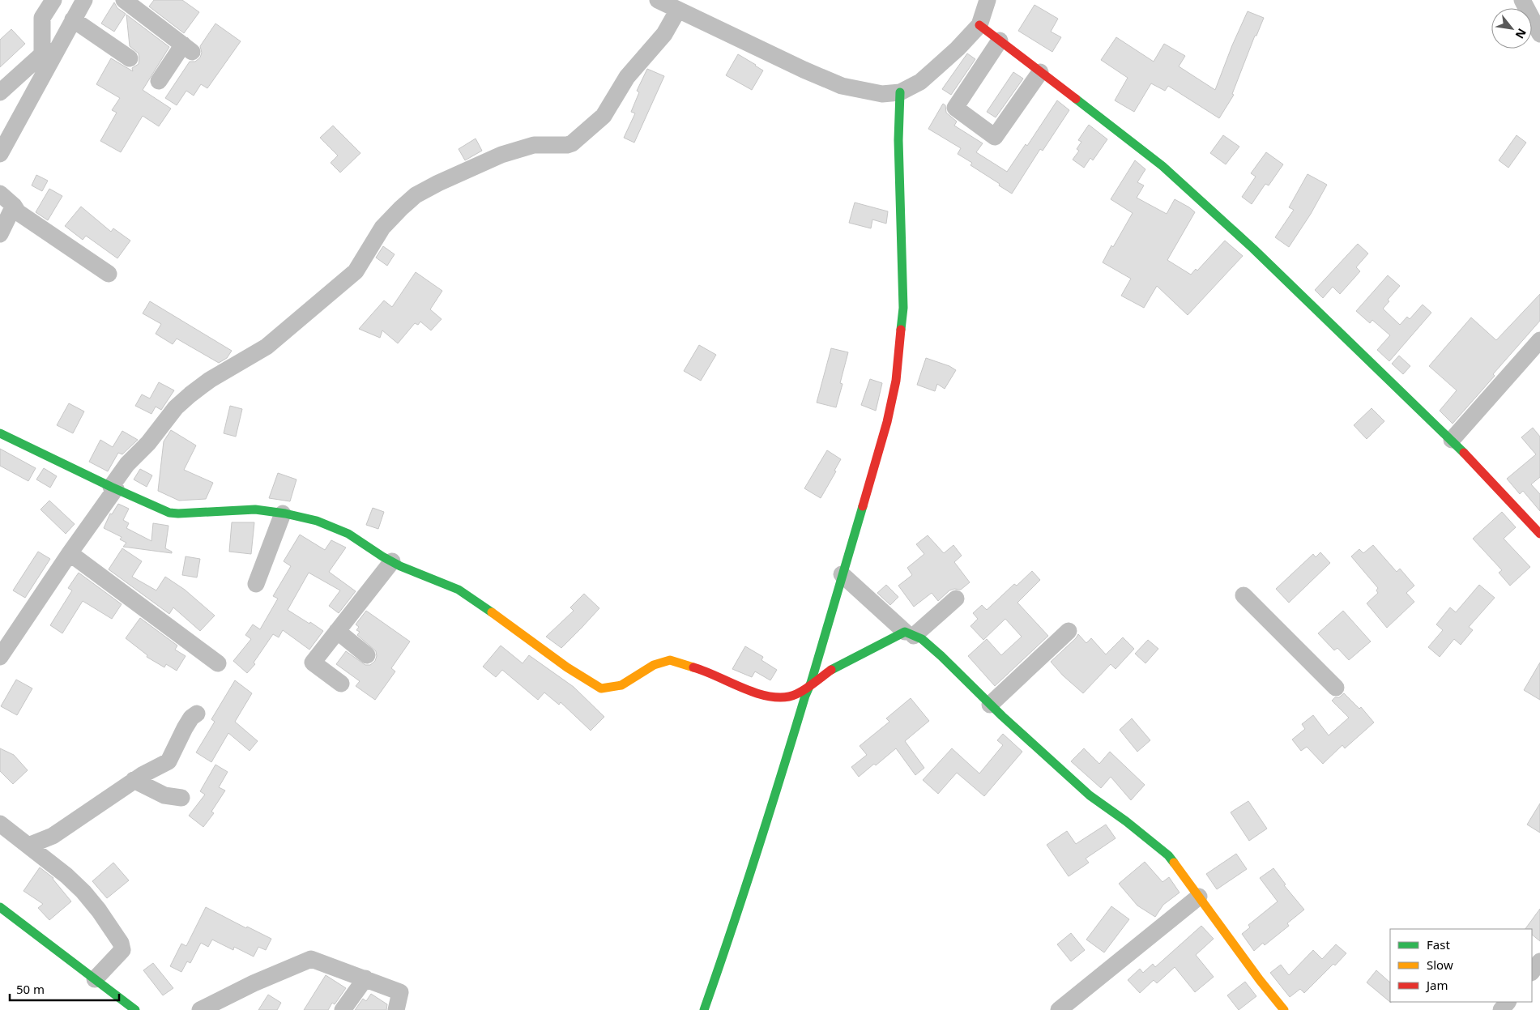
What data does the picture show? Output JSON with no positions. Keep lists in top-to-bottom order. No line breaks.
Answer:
{"legend":["Fast","Slow","Jam"],"scale_bar":"50 m","north":"bottom right"}
